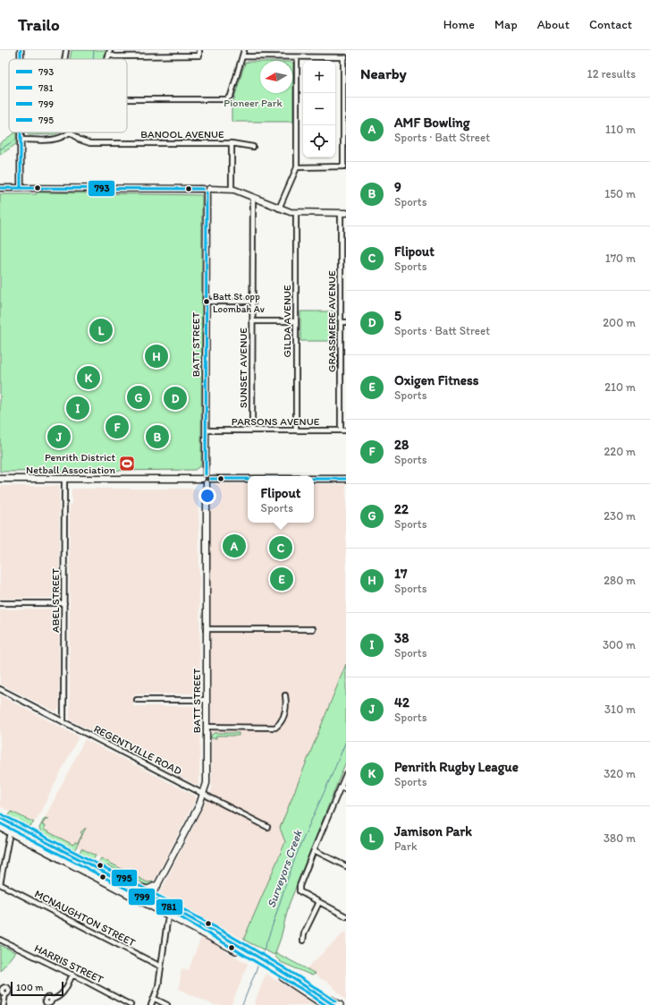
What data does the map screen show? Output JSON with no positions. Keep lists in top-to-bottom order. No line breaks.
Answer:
{"streets":{"street":["BANOOL AVENUE","GILDA AVENUE","GRASSMERE AVENUE","BATT STREET","SUNSET AVENUE","PARSONS AVENUE","ABEL STREET","REGENTVILLE ROAD","MCNAUGHTON STREET","HARRIS STREET"]},"crossings":[["GILDA AVENUE","PARSONS AVENUE"],["GRASSMERE AVENUE","PARSONS AVENUE"],["BATT STREET","PARSONS AVENUE"],["BATT STREET","REGENTVILLE ROAD"],["SUNSET AVENUE","PARSONS AVENUE"],["ABEL STREET","REGENTVILLE ROAD"]],"water":["Surveyors Creek"],"parks":["Pioneer Park"],"places":{"other":["Batt St opp Loombah Av"],"sports":["Penrith District Netball Association"]},"lines":["transit line 793","transit line 795","transit line 781","transit line 799"],"legend":["793","781","799","795"],"scale_bar":"100 m","north":"left","page":{"header":"Trailo","nav":["Home","Map","About","Contact"],"heading":["Nearby","12 results"],"map_buttons":["+","−"],"list":[{"mark":"A","name":"AMF Bowling","note":"Sports · Batt Street","value":"110 m"},{"mark":"B","name":"9","note":"Sports","value":"150 m"},{"mark":"C","name":"Flipout","note":"Sports","value":"170 m"},{"mark":"D","name":"5","note":"Sports · Batt Street","value":"200 m"},{"mark":"E","name":"Oxigen Fitness","note":"Sports","value":"210 m"},{"mark":"F","name":"28","note":"Sports","value":"220 m"},{"mark":"G","name":"22","note":"Sports","value":"230 m"},{"mark":"H","name":"17","note":"Sports","value":"280 m"},{"mark":"I","name":"38","note":"Sports","value":"300 m"},{"mark":"J","name":"42","note":"Sports","value":"310 m"},{"mark":"K","name":"Penrith Rugby League","note":"Sports","value":"320 m"},{"mark":"L","name":"Jamison Park","note":"Park","value":"380 m"}],"pins":["L","H","K","G","D","I","F","B","J","A","C","E"],"popup":["Flipout","Sports"],"scale":"100 m"}}
